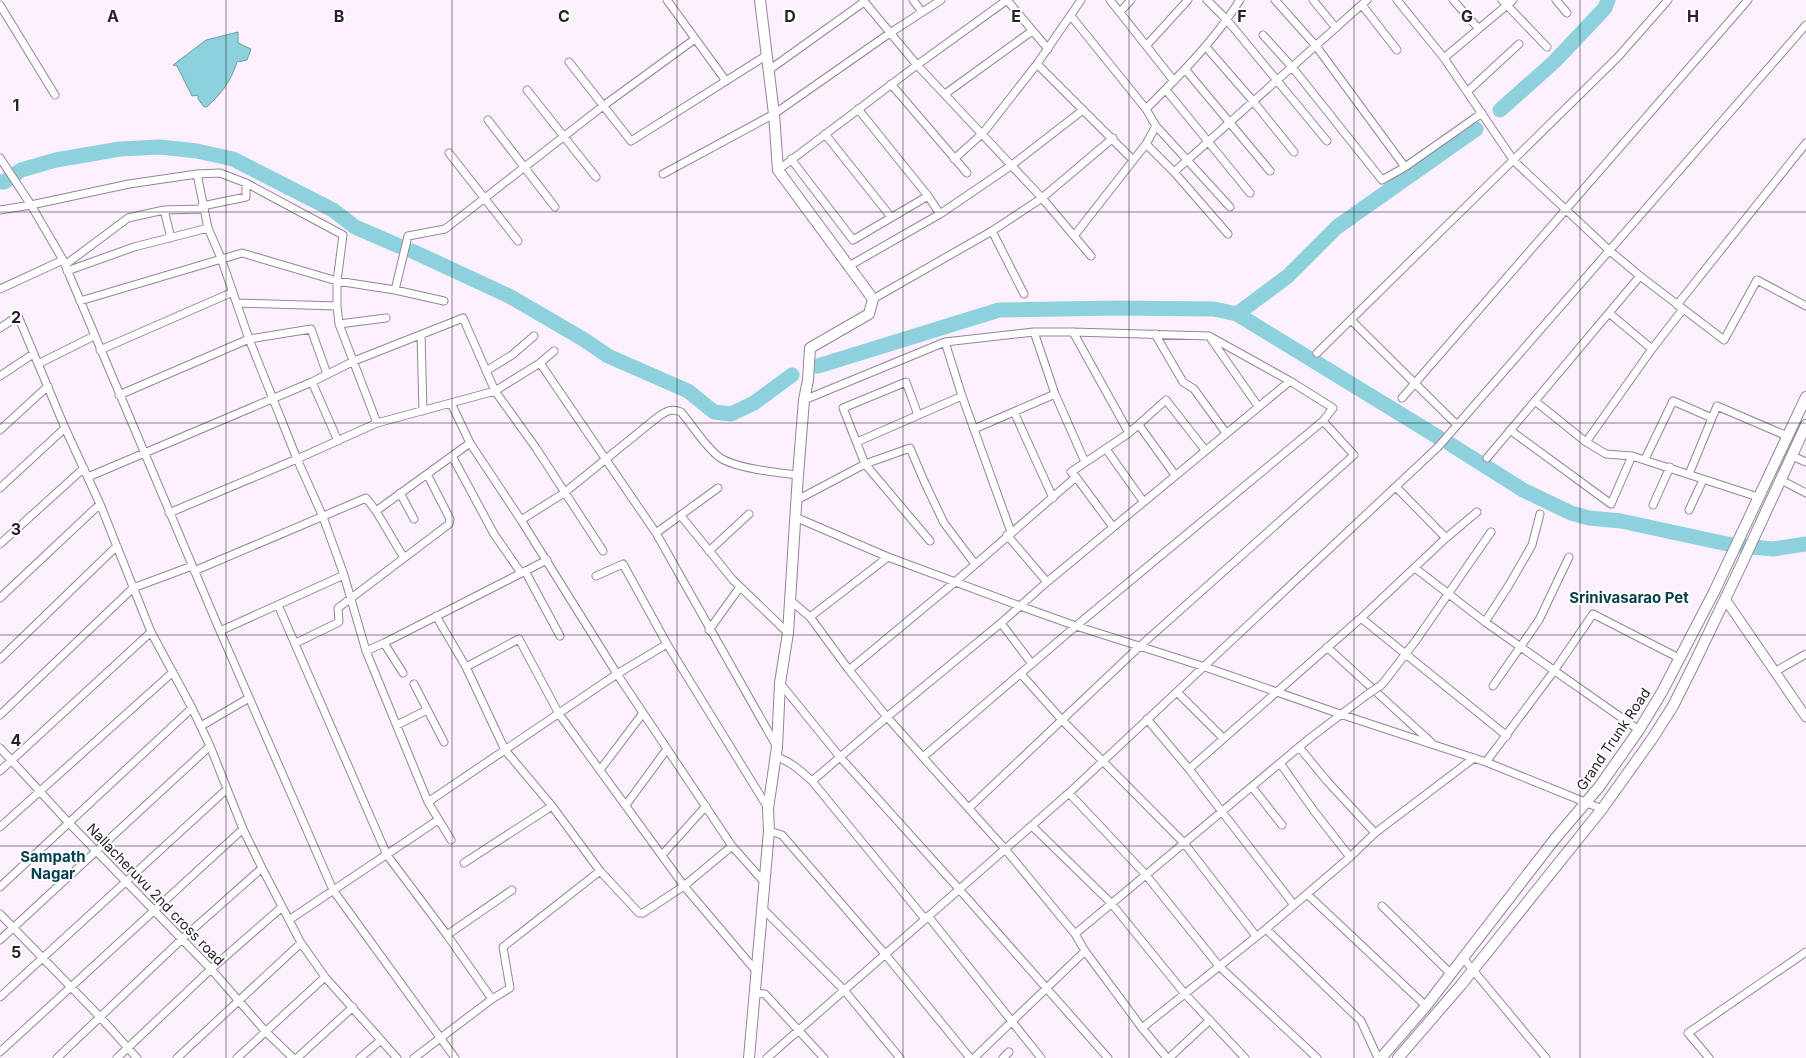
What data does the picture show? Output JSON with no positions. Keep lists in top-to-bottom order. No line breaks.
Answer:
{"streets":{"main road":["Grand Trunk Road"],"street":["Nallacheruvu 2nd cross road"]},"districts":["Srinivasarao Pet","Sampath Nagar"],"grid":{"columns":["A","B","C","D","E","F","G","H"],"rows":["1","2","3","4","5"]}}
